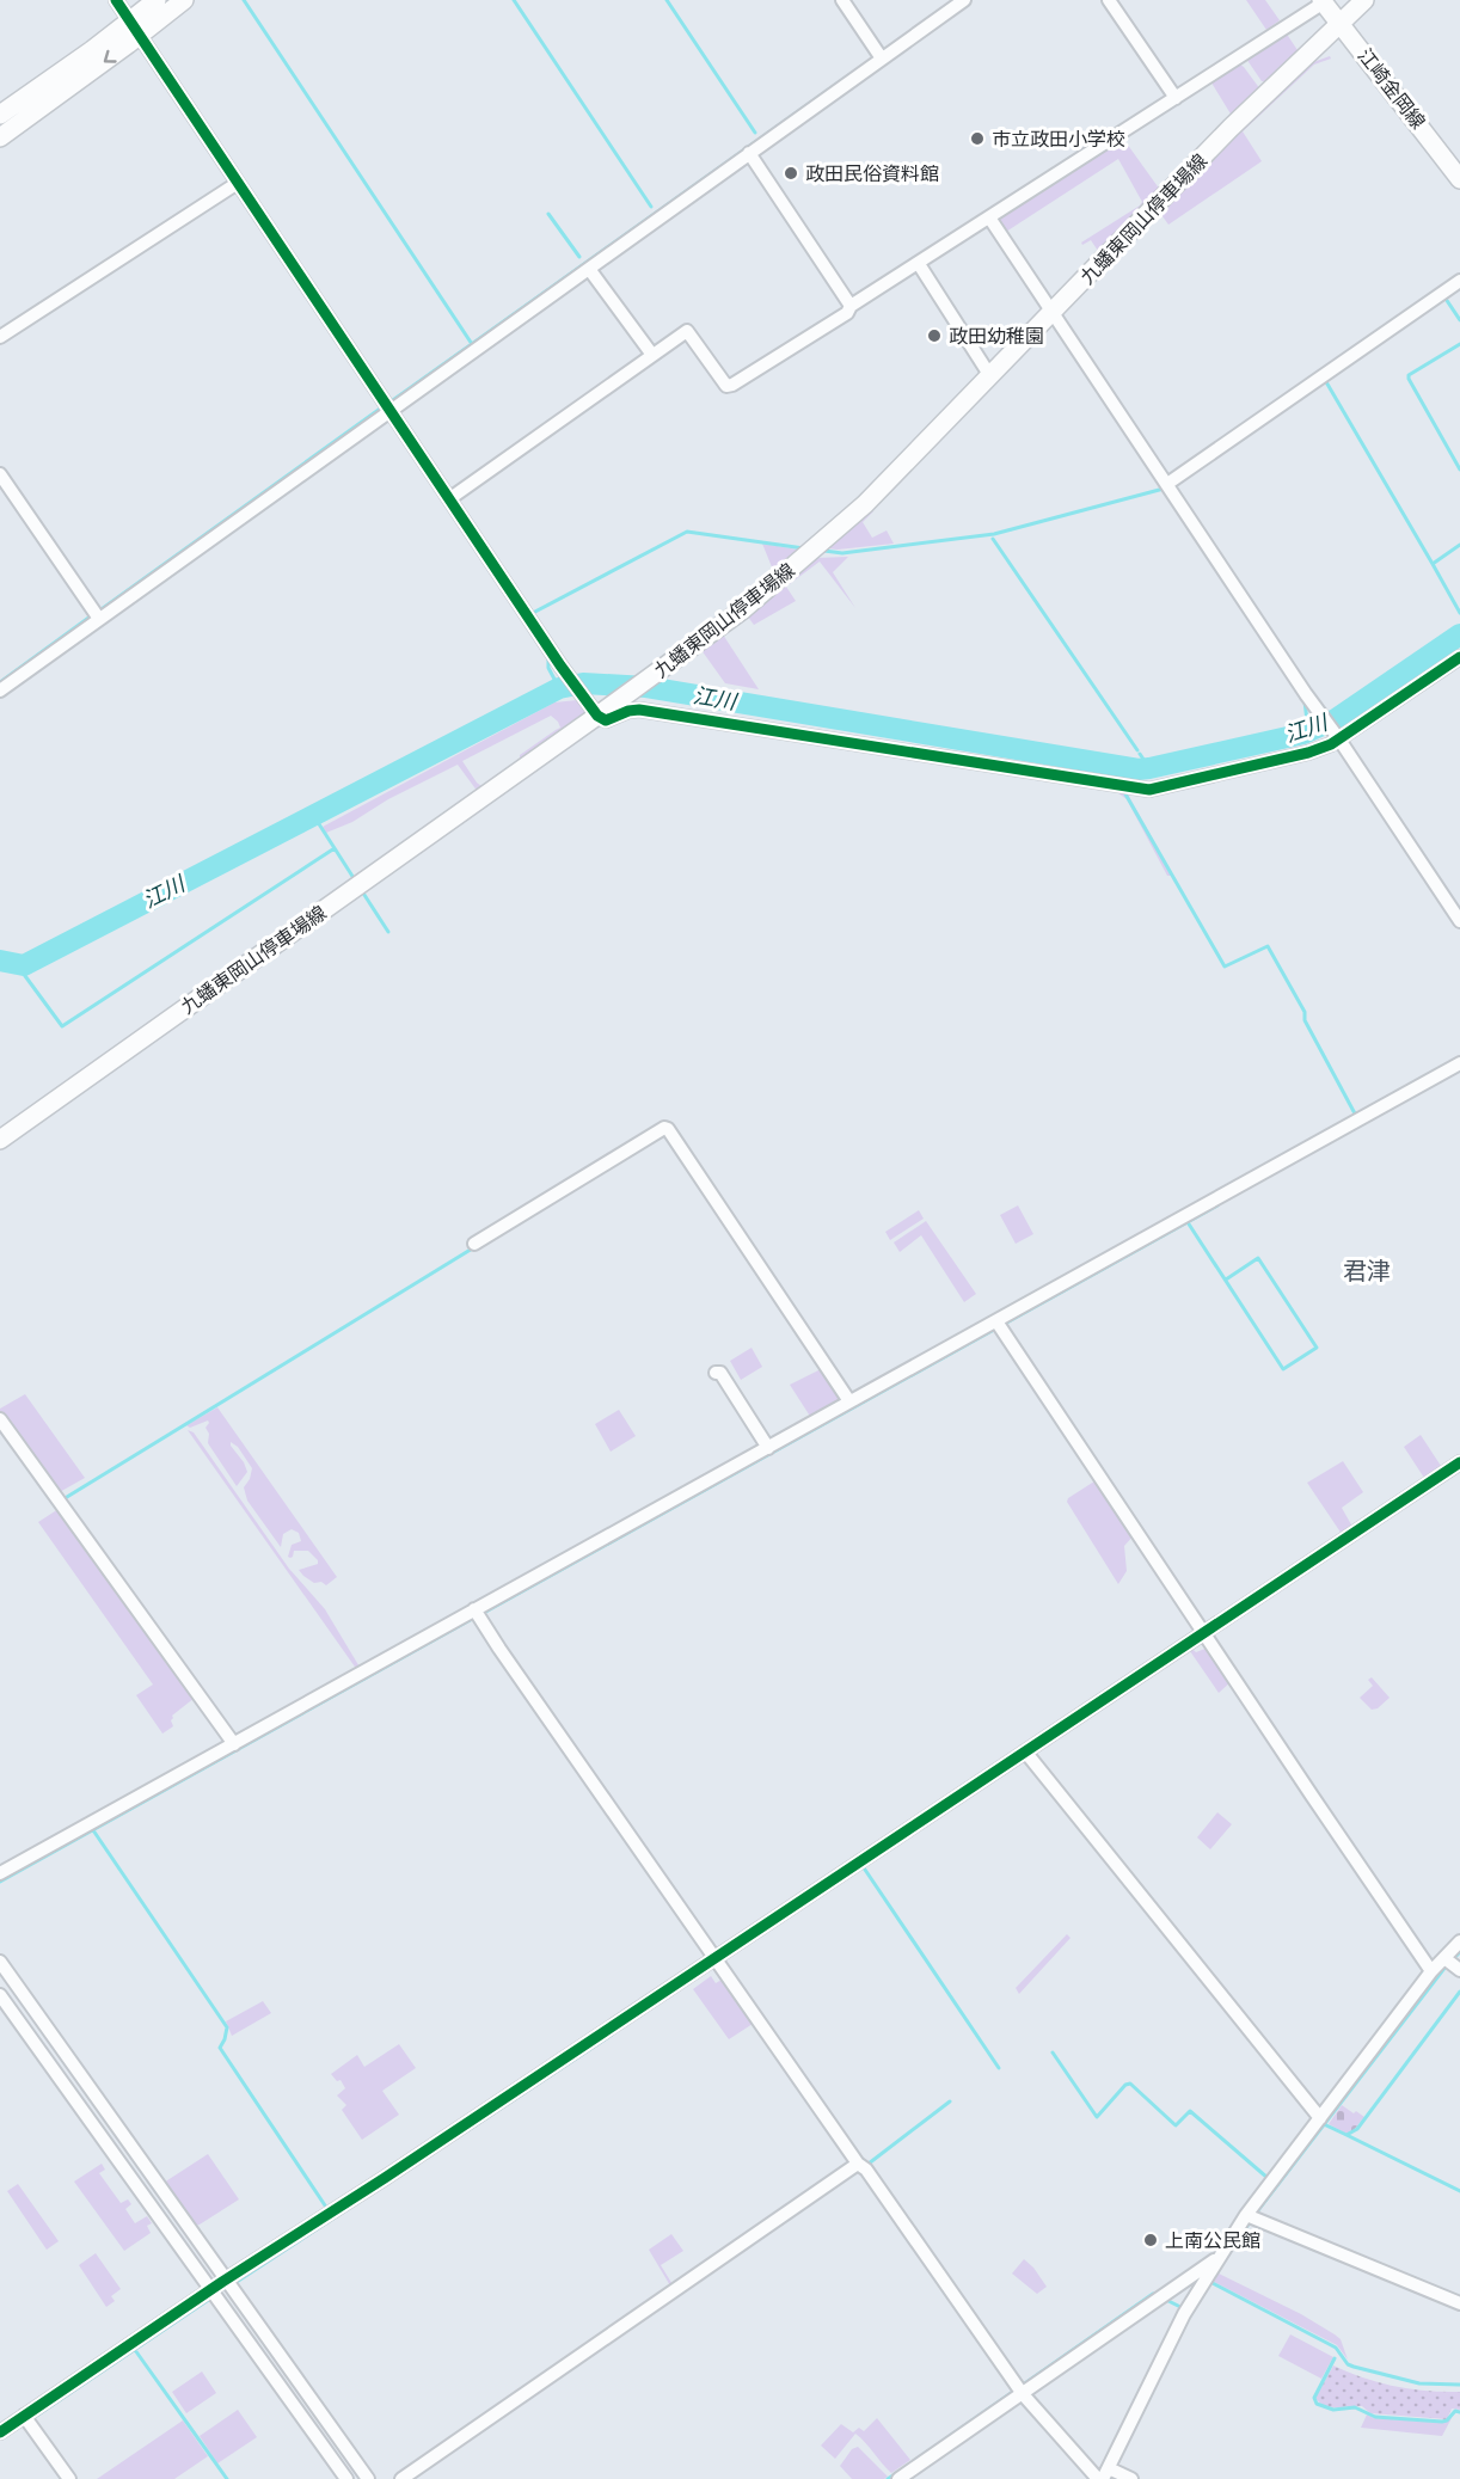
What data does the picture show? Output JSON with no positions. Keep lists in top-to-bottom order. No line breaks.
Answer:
{"streets":{"main road":["江崎金岡線","九蟠東岡山停車場線"]},"crossings":[["江崎金岡線","九蟠東岡山停車場線"]],"districts":["君津"],"water":["江川"],"places":["市立政田小学校","政田民俗資料館","政田幼稚園","上南公民館"]}
